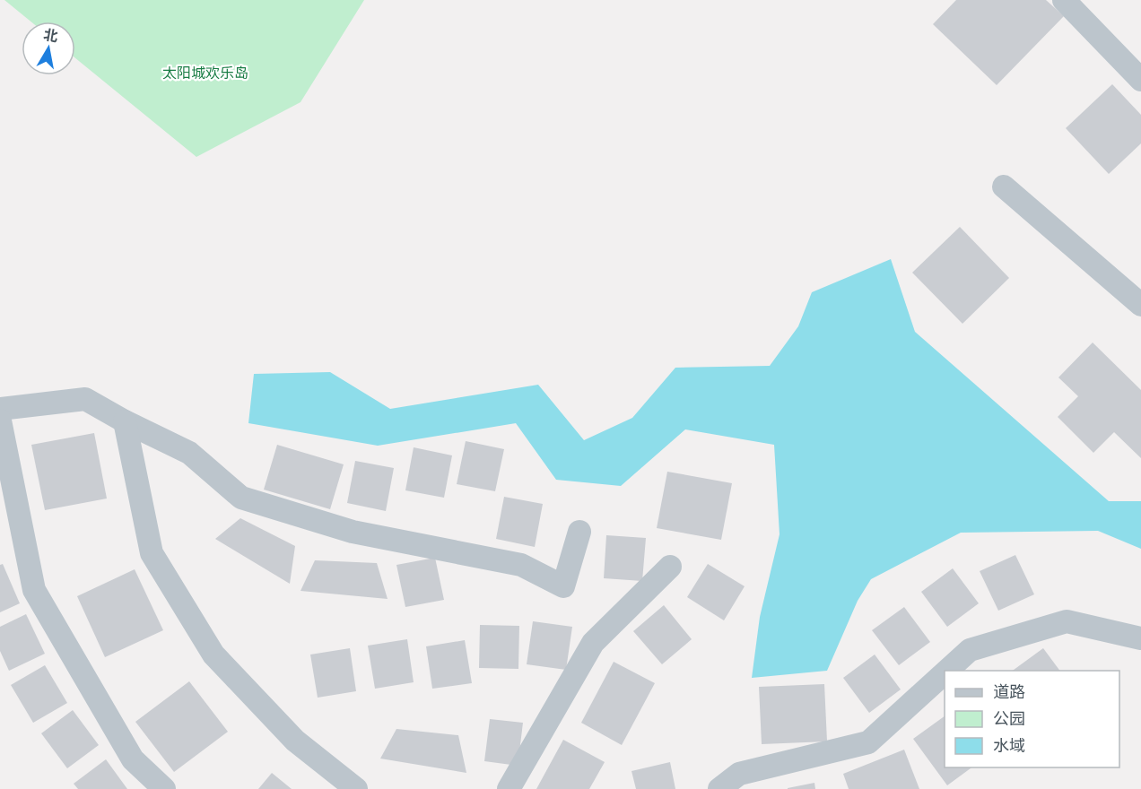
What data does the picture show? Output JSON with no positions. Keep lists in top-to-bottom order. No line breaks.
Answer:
{"parks":["太阳城欢乐岛"],"legend":["道路","公园","水域"],"north":"top"}
